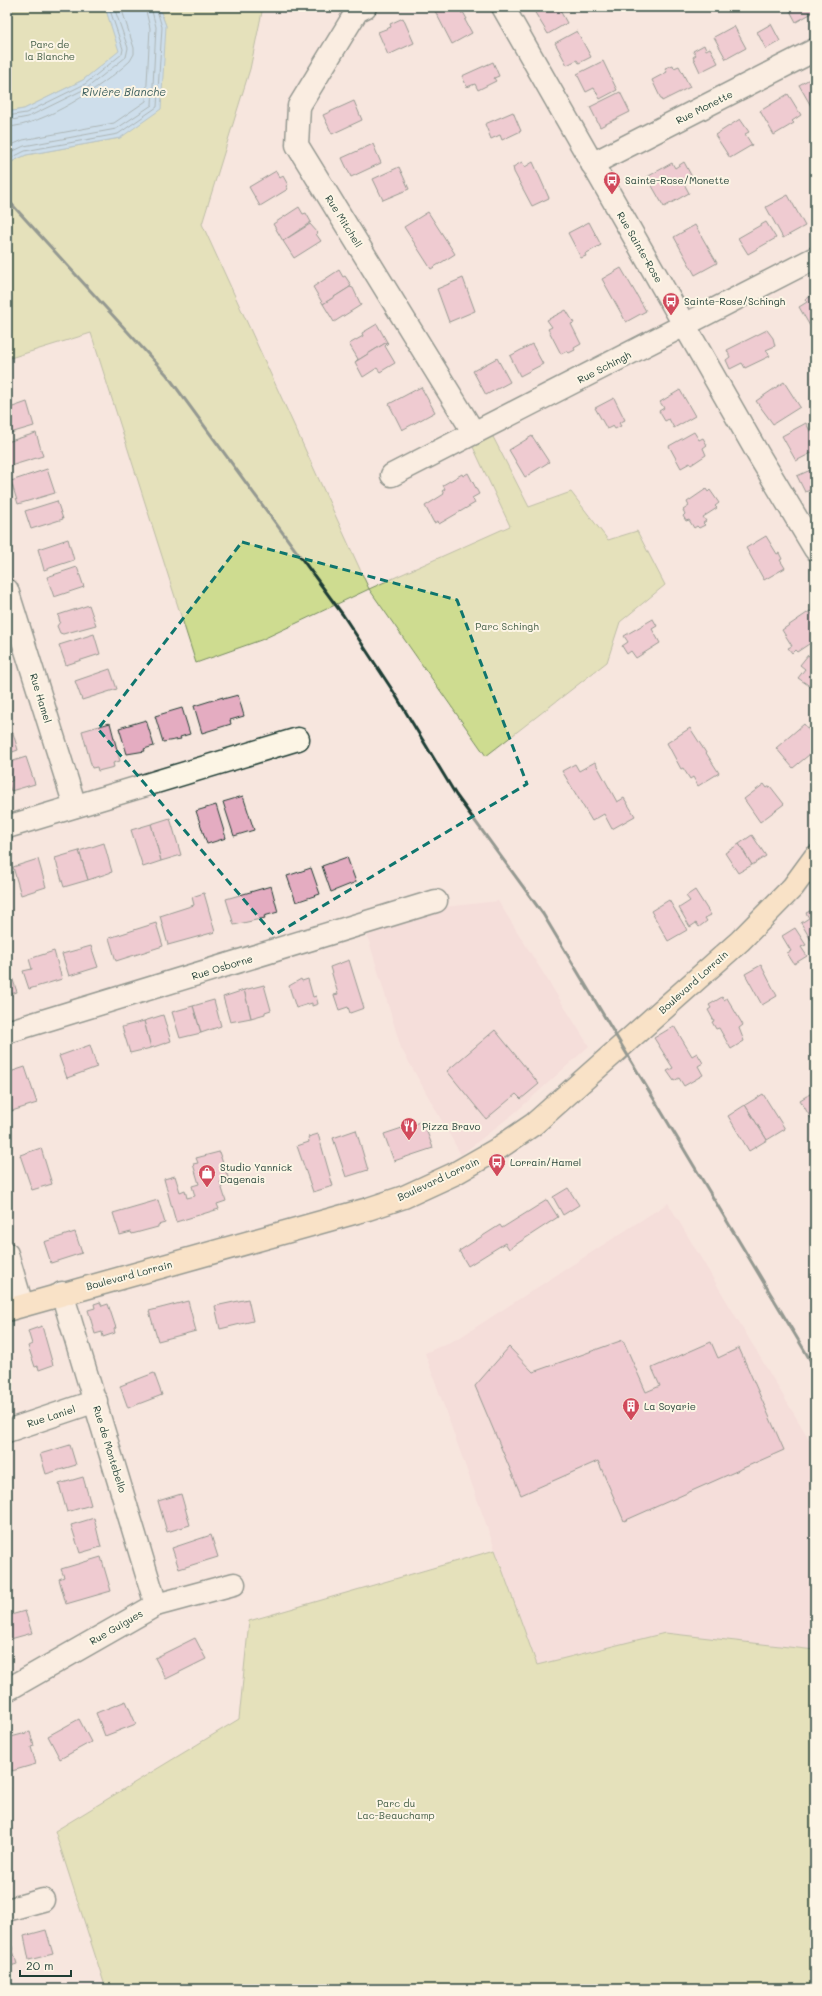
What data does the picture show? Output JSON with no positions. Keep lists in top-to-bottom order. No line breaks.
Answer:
{"streets":{"main road":["Boulevard Lorrain"],"street":["Rue Monette","Rue Mitchell","Rue Sainte-Rose","Rue Schingh","Rue Hamel","Rue Osborne","Rue Laniel","Rue de Montebello","Rue Guigues"]},"crossings":[["Rue Monette","Rue Sainte-Rose"],["Rue Mitchell","Rue Schingh"],["Rue Sainte-Rose","Rue Schingh"],["Boulevard Lorrain","Rue de Montebello"],["Rue Laniel","Rue de Montebello"],["Rue de Montebello","Rue Guigues"]],"water":["Rivière Blanche"],"parks":["Parc de la Blanche","Parc Schingh","Parc du Lac-Beauchamp"],"places":{"bus stop":["Sainte-Rose/Monette","Sainte-Rose/Schingh","Lorrain/Hamel"],"restaurant":["Pizza Bravo"],"shop":["Studio Yannick Dagenais"],"building":["La Soyarie"]},"scale_bar":"20 m"}
